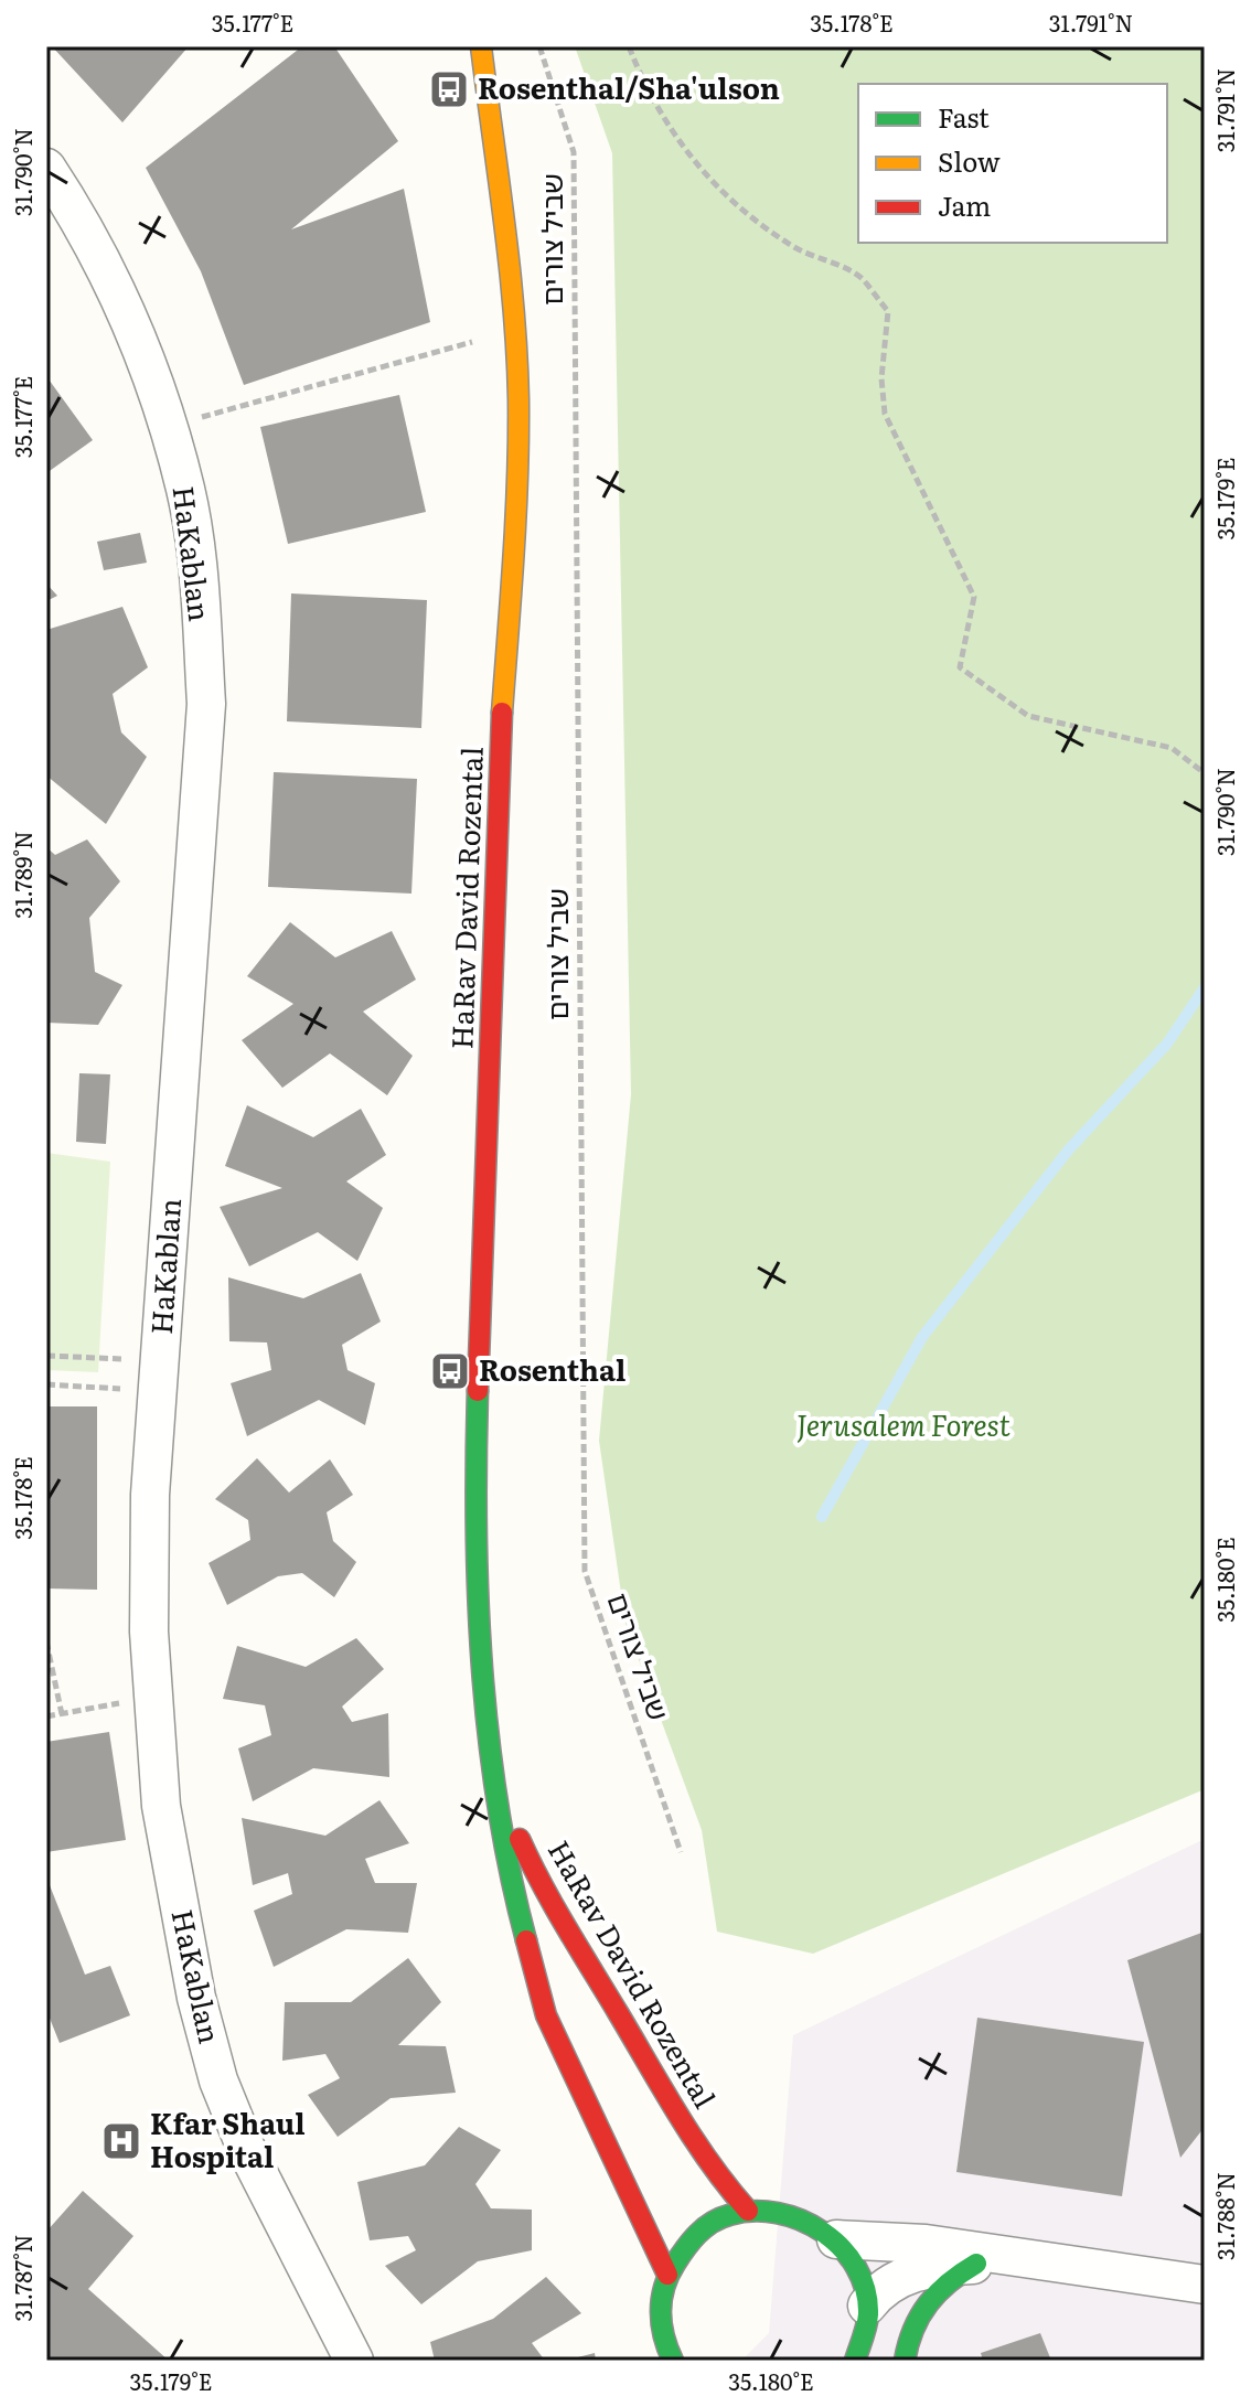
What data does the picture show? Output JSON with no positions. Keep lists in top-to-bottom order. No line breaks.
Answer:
{"streets":{"street":["HaKablan","HaRav David Rozental"],"path":["שביל צורים"]},"parks":["Jerusalem Forest"],"places":{"bus stop":["Rosenthal/Sha'ulson","Rosenthal"],"hospital":["Kfar Shaul Hospital"]},"legend":["Fast","Slow","Jam"],"coordinates":["35.177°E","35.178°E","31.791°N","31.790°N","35.179°E","31.789°N","35.180°E","31.788°N","31.787°N"]}
